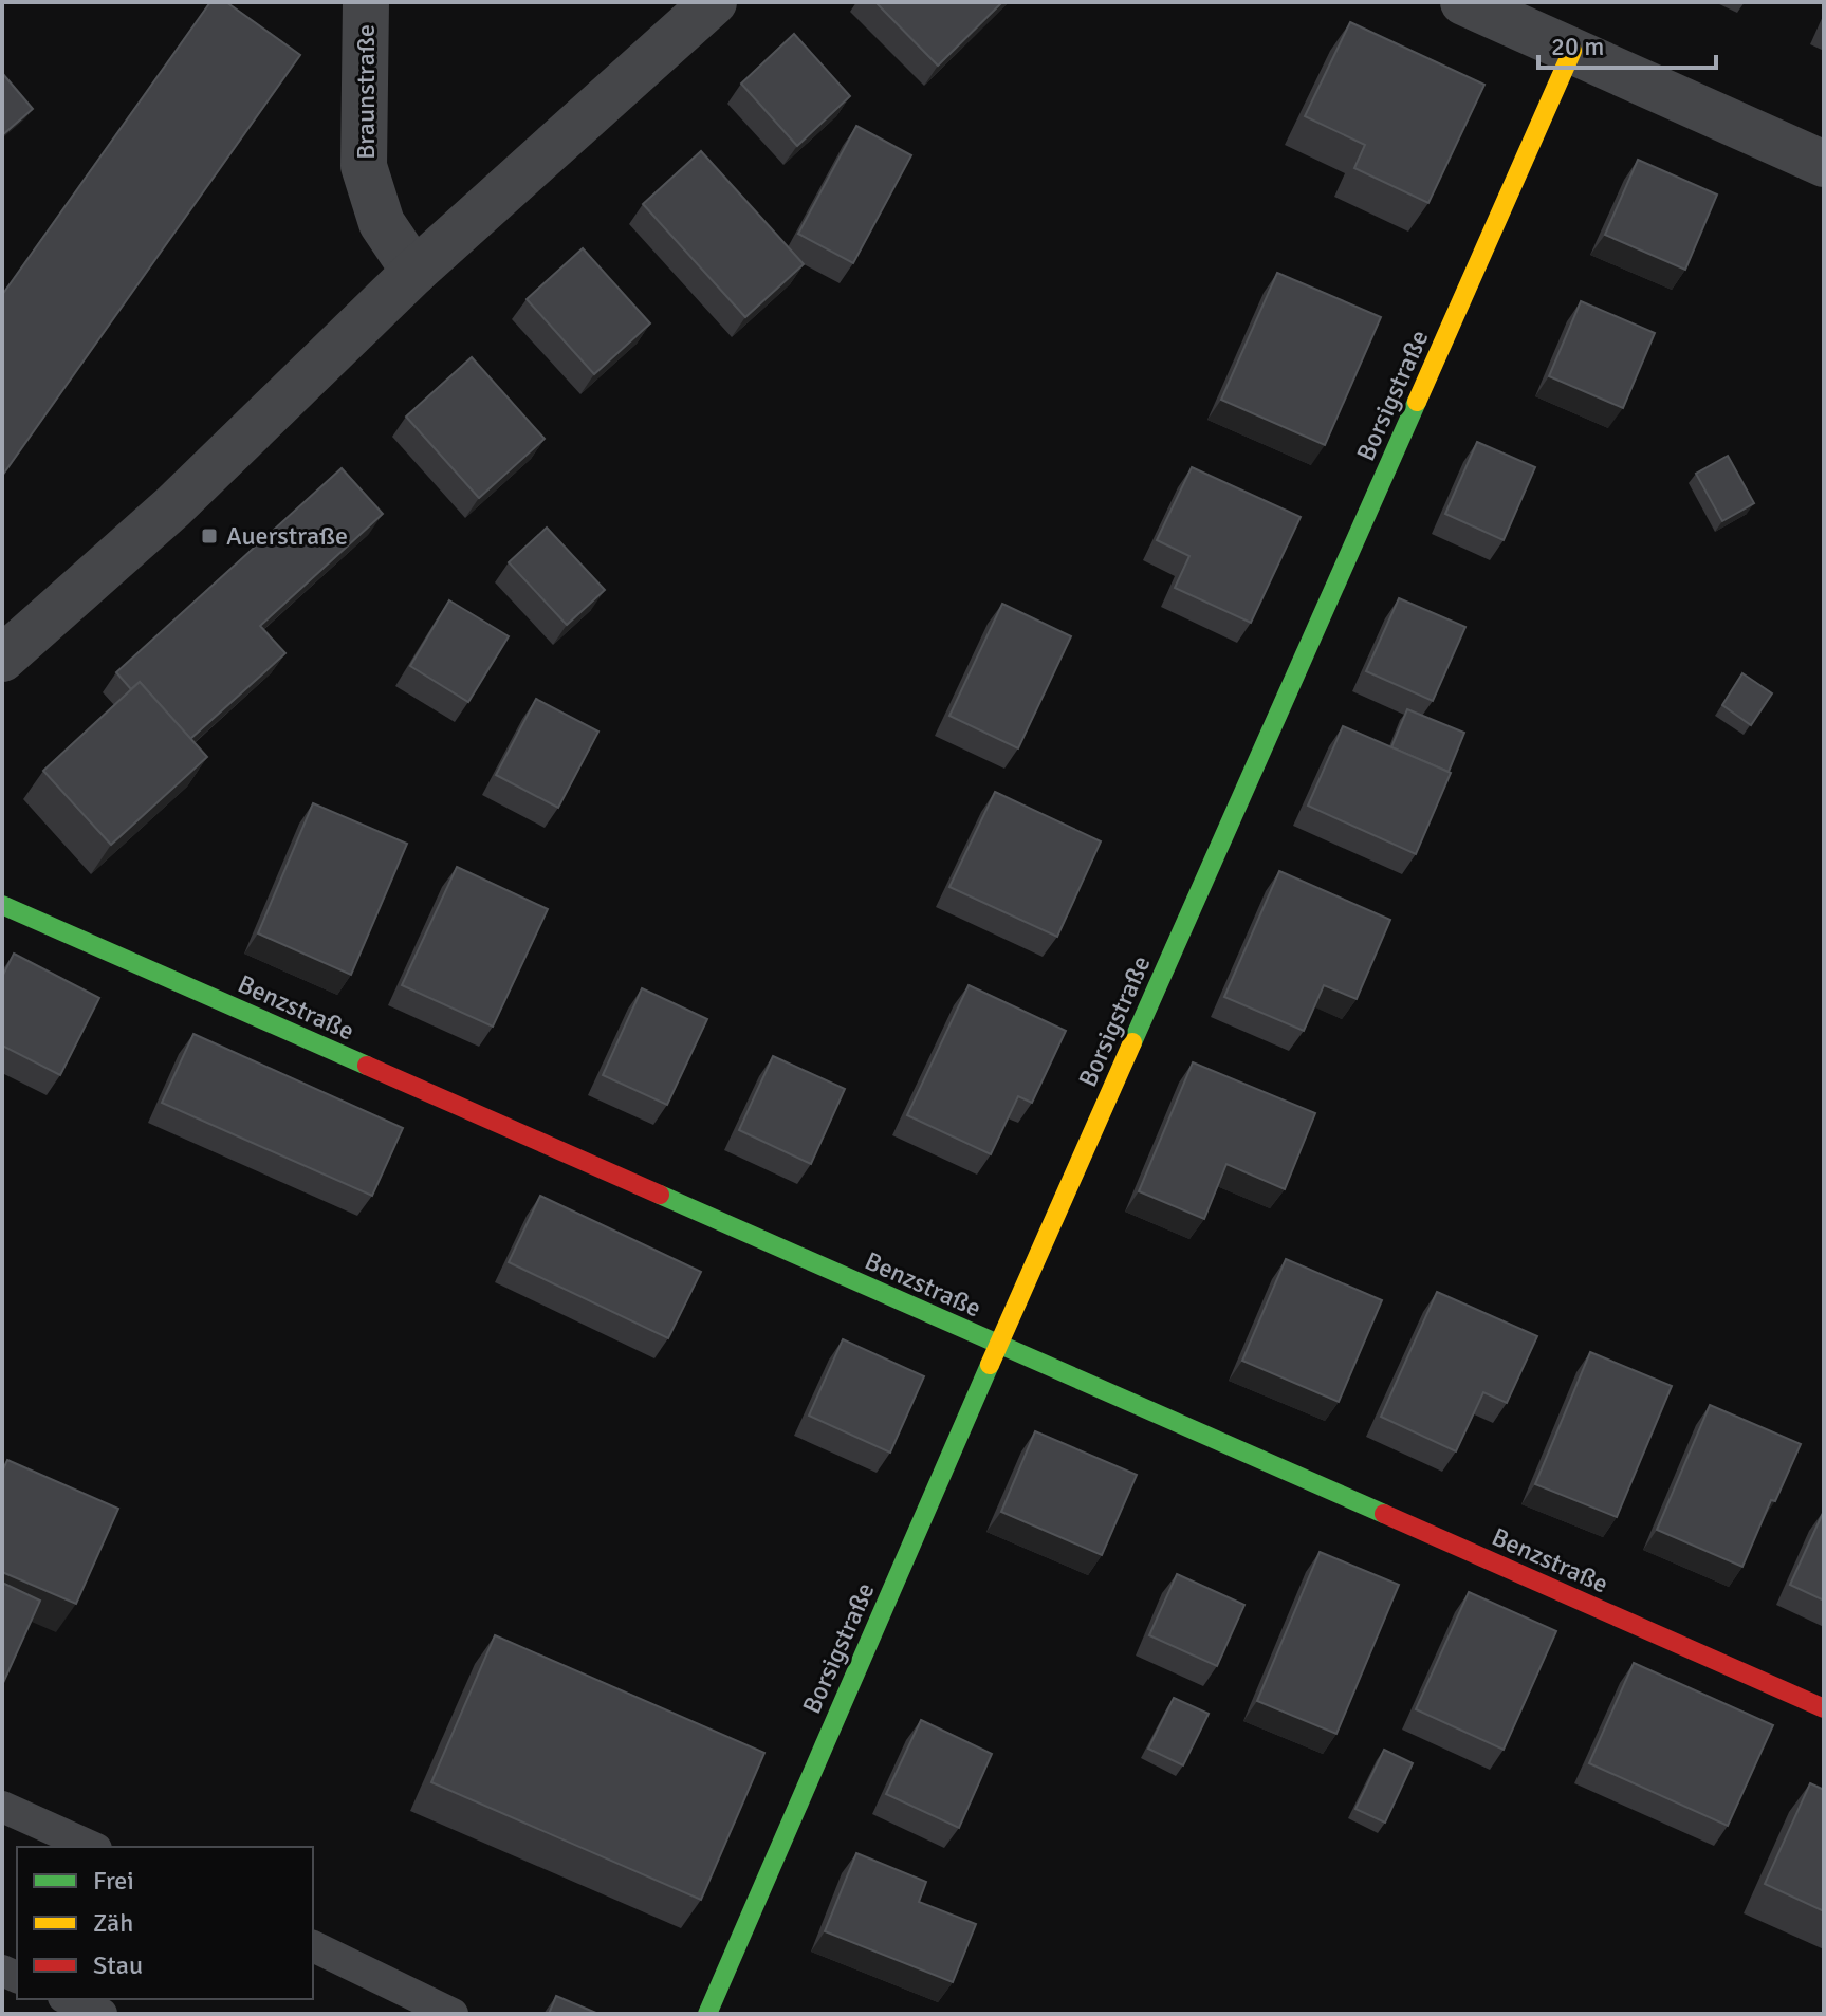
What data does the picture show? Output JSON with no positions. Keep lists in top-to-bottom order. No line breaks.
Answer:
{"streets":{"street":["Braunstraße","Borsigstraße","Benzstraße"]},"crossings":[["Borsigstraße","Benzstraße"]],"places":{"transit":["Auerstraße"]},"legend":["Frei","Zäh","Stau"],"scale_bar":"20 m"}
